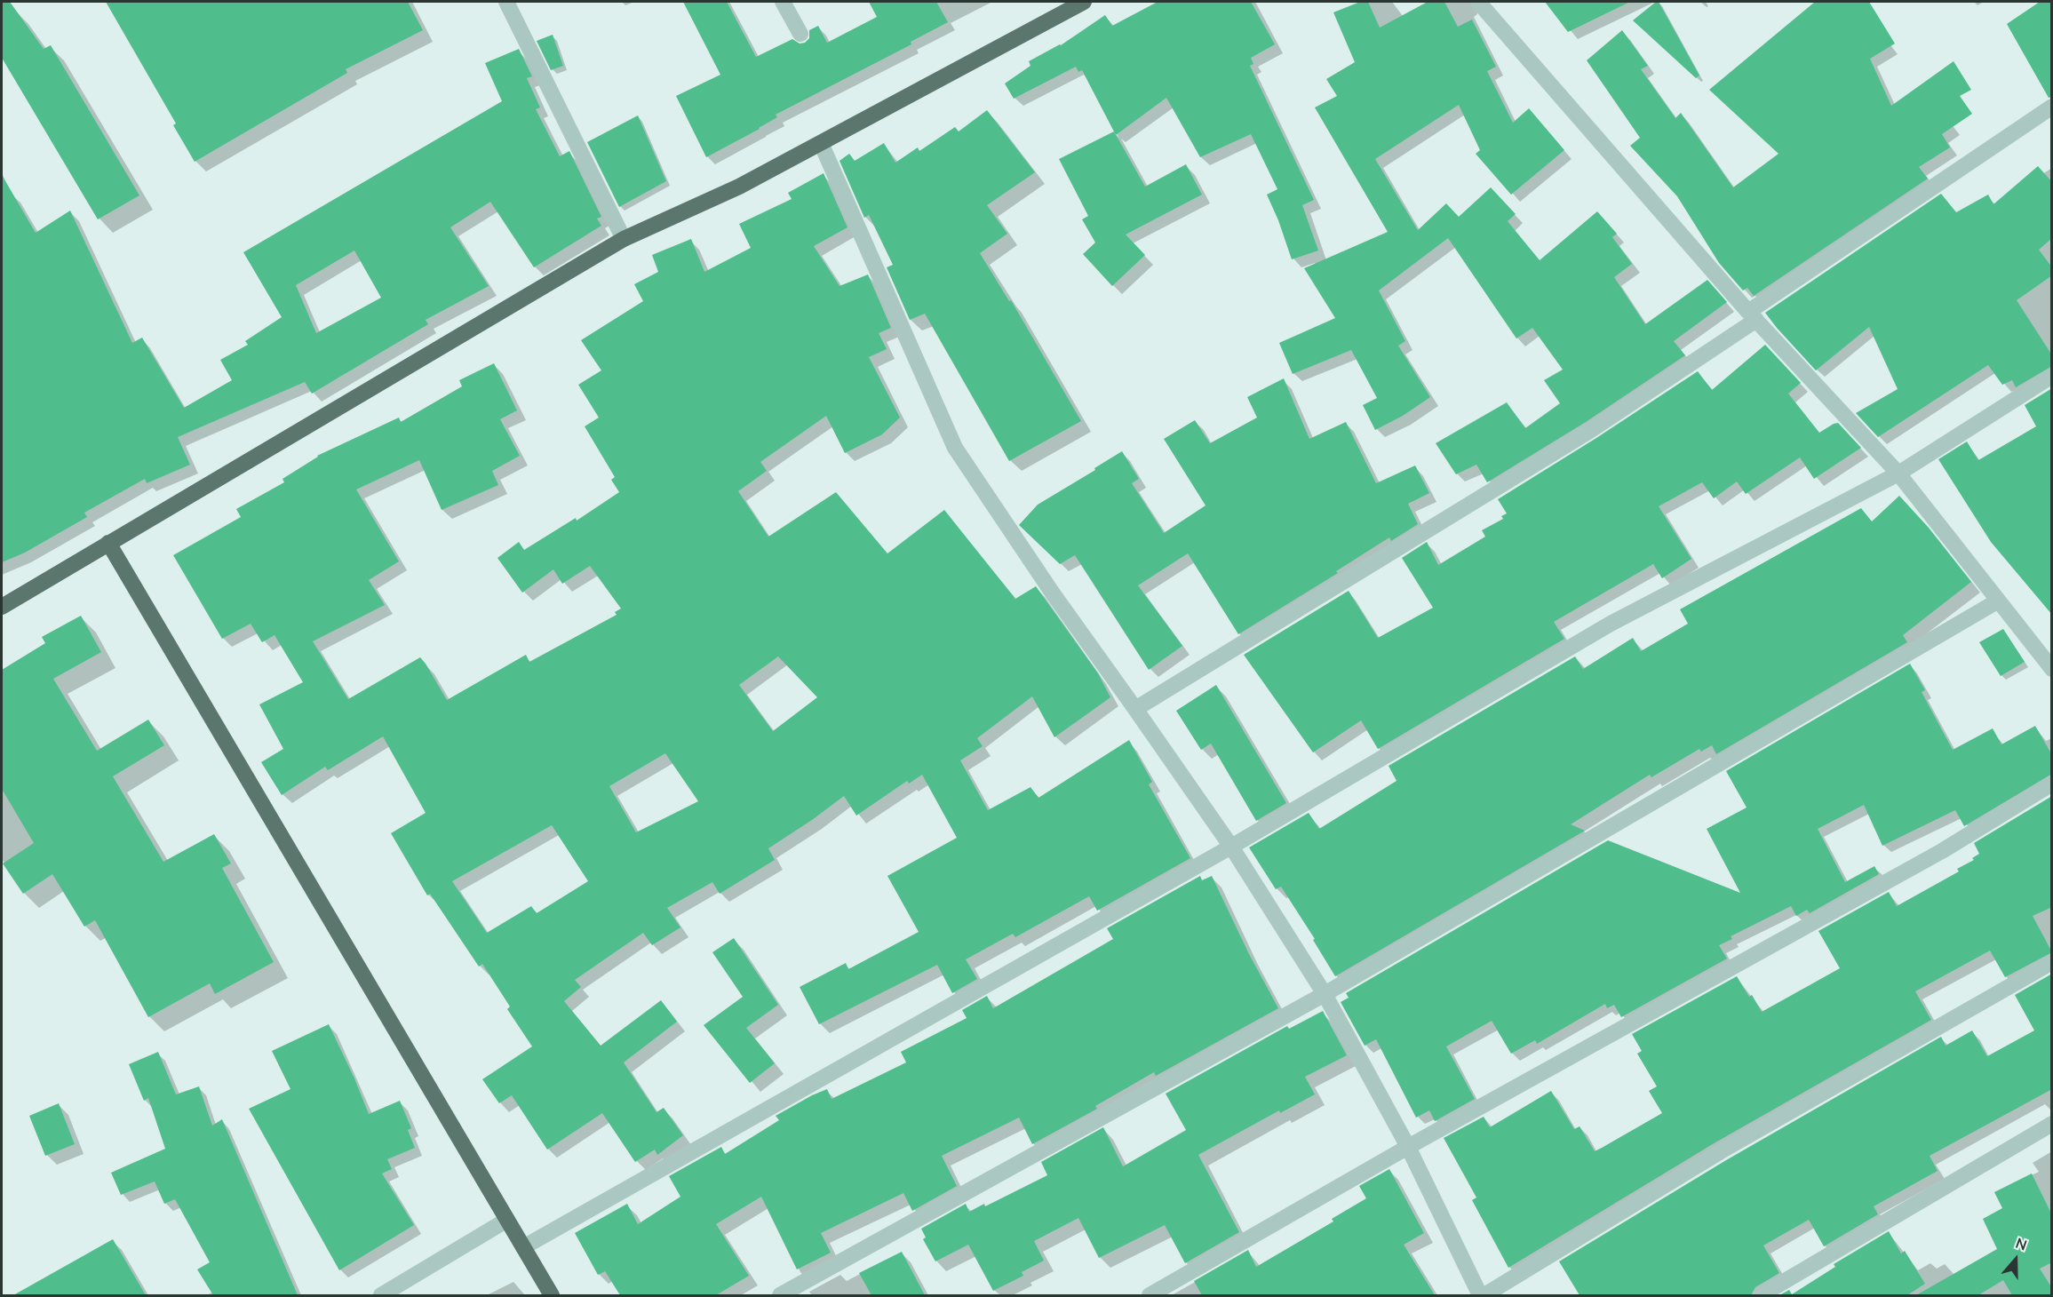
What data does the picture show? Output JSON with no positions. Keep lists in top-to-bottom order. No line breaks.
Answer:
{"north":"top"}
